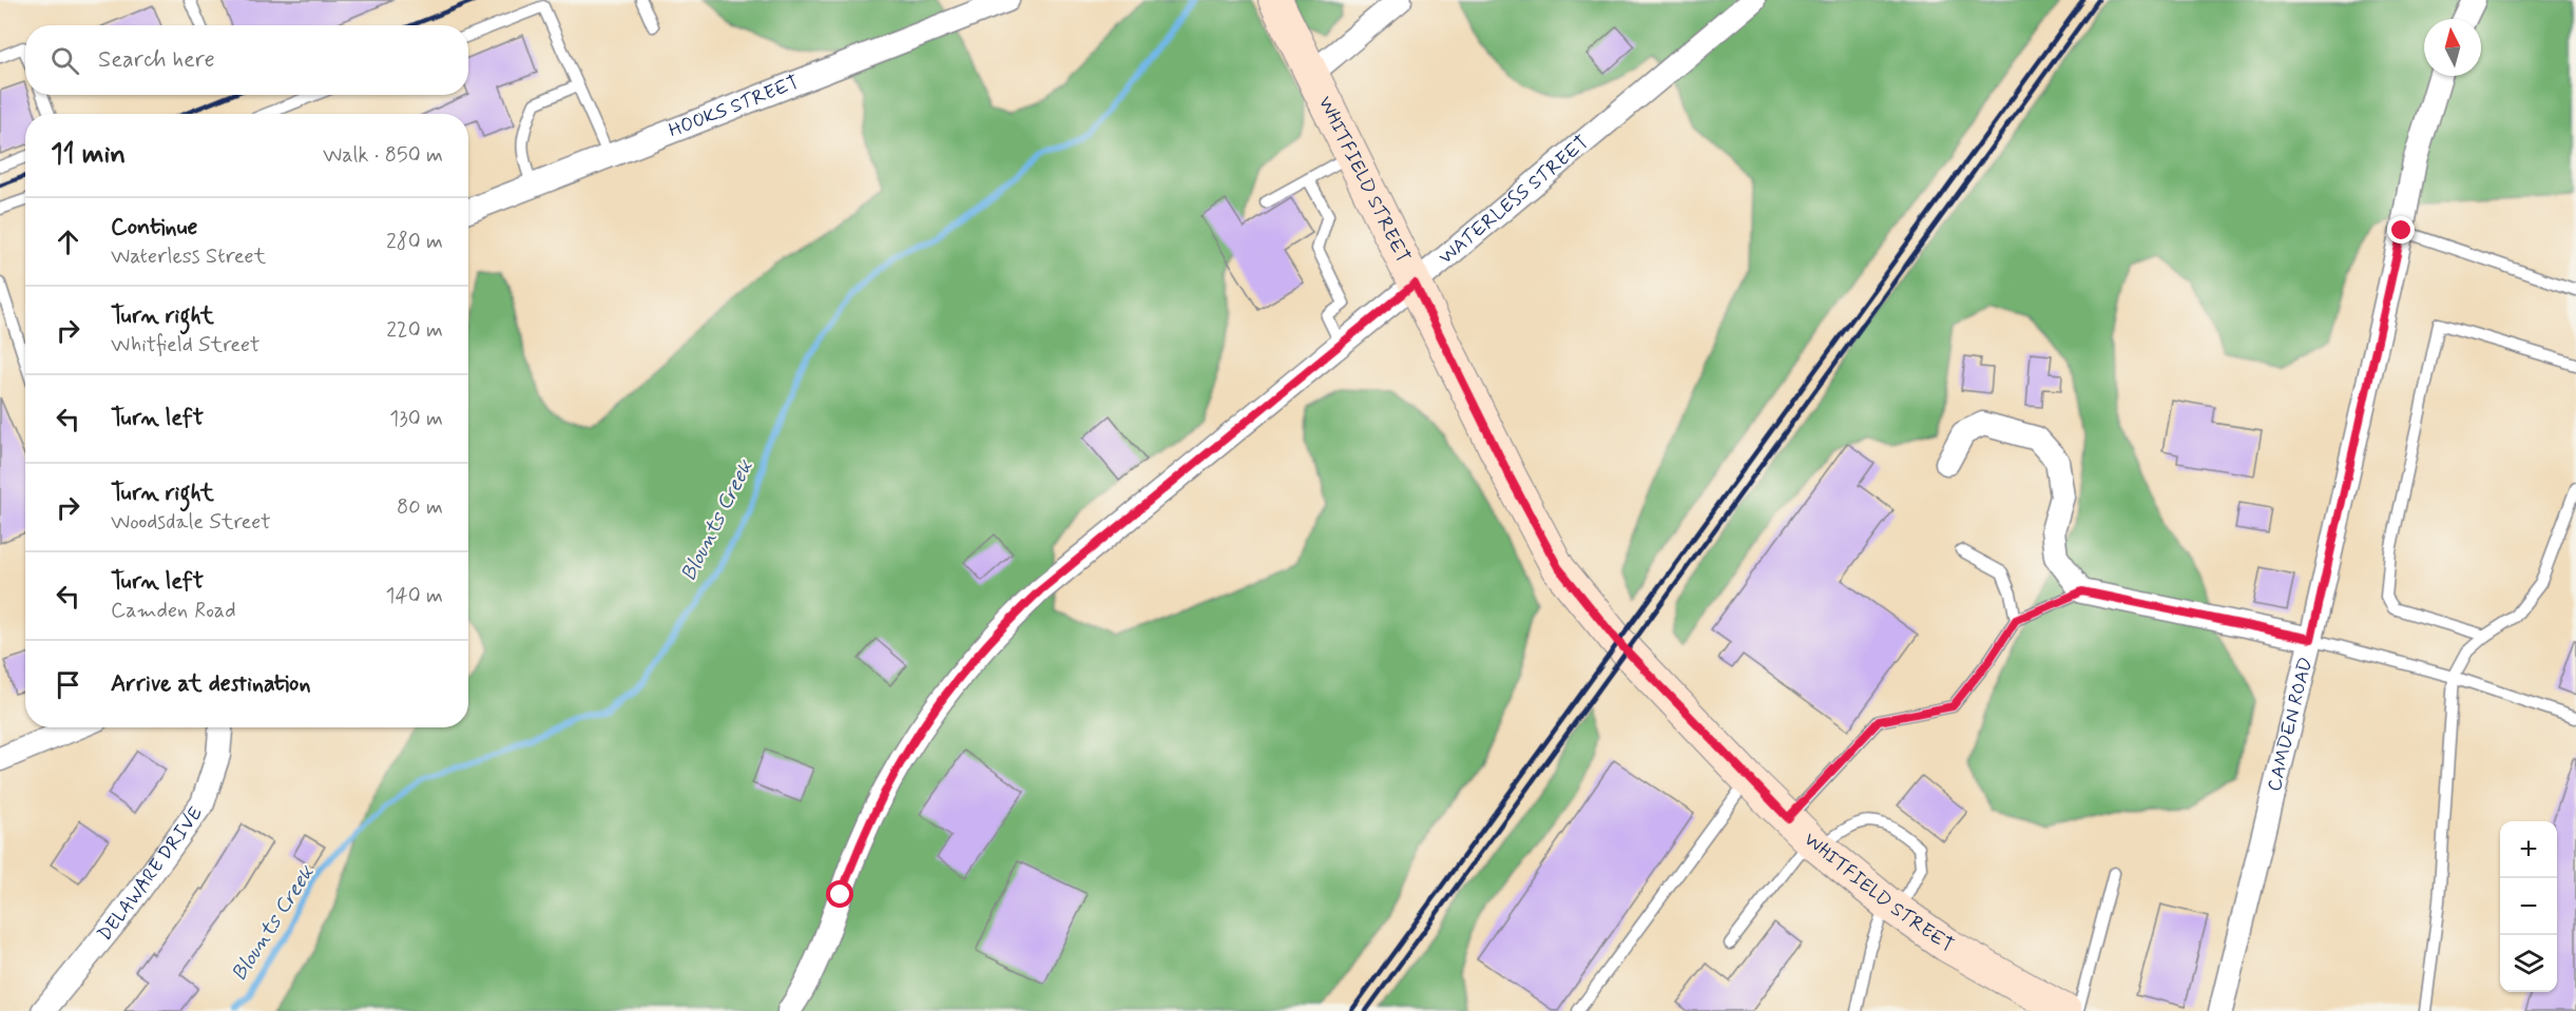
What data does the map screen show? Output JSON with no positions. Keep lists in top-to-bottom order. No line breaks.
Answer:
{"streets":{"main road":["WHITFIELD STREET"],"street":["HOOKS STREET","WATERLESS STREET","CAMDEN ROAD","DELAWARE DRIVE"]},"crossings":[["WHITFIELD STREET","WATERLESS STREET"]],"water":["Blounts Creek"],"north":"top","page":{"search":"Search here","heading":["11 min","Walk · 850 m"],"list":[["Continue","Waterless Street","280 m"],["Turn right","Whitfield Street","220 m"],["Turn left","130 m"],["Turn right","Woodsdale Street","80 m"],["Turn left","Camden Road","140 m"],"Arrive at destination"],"map_buttons":["+","−"]}}
